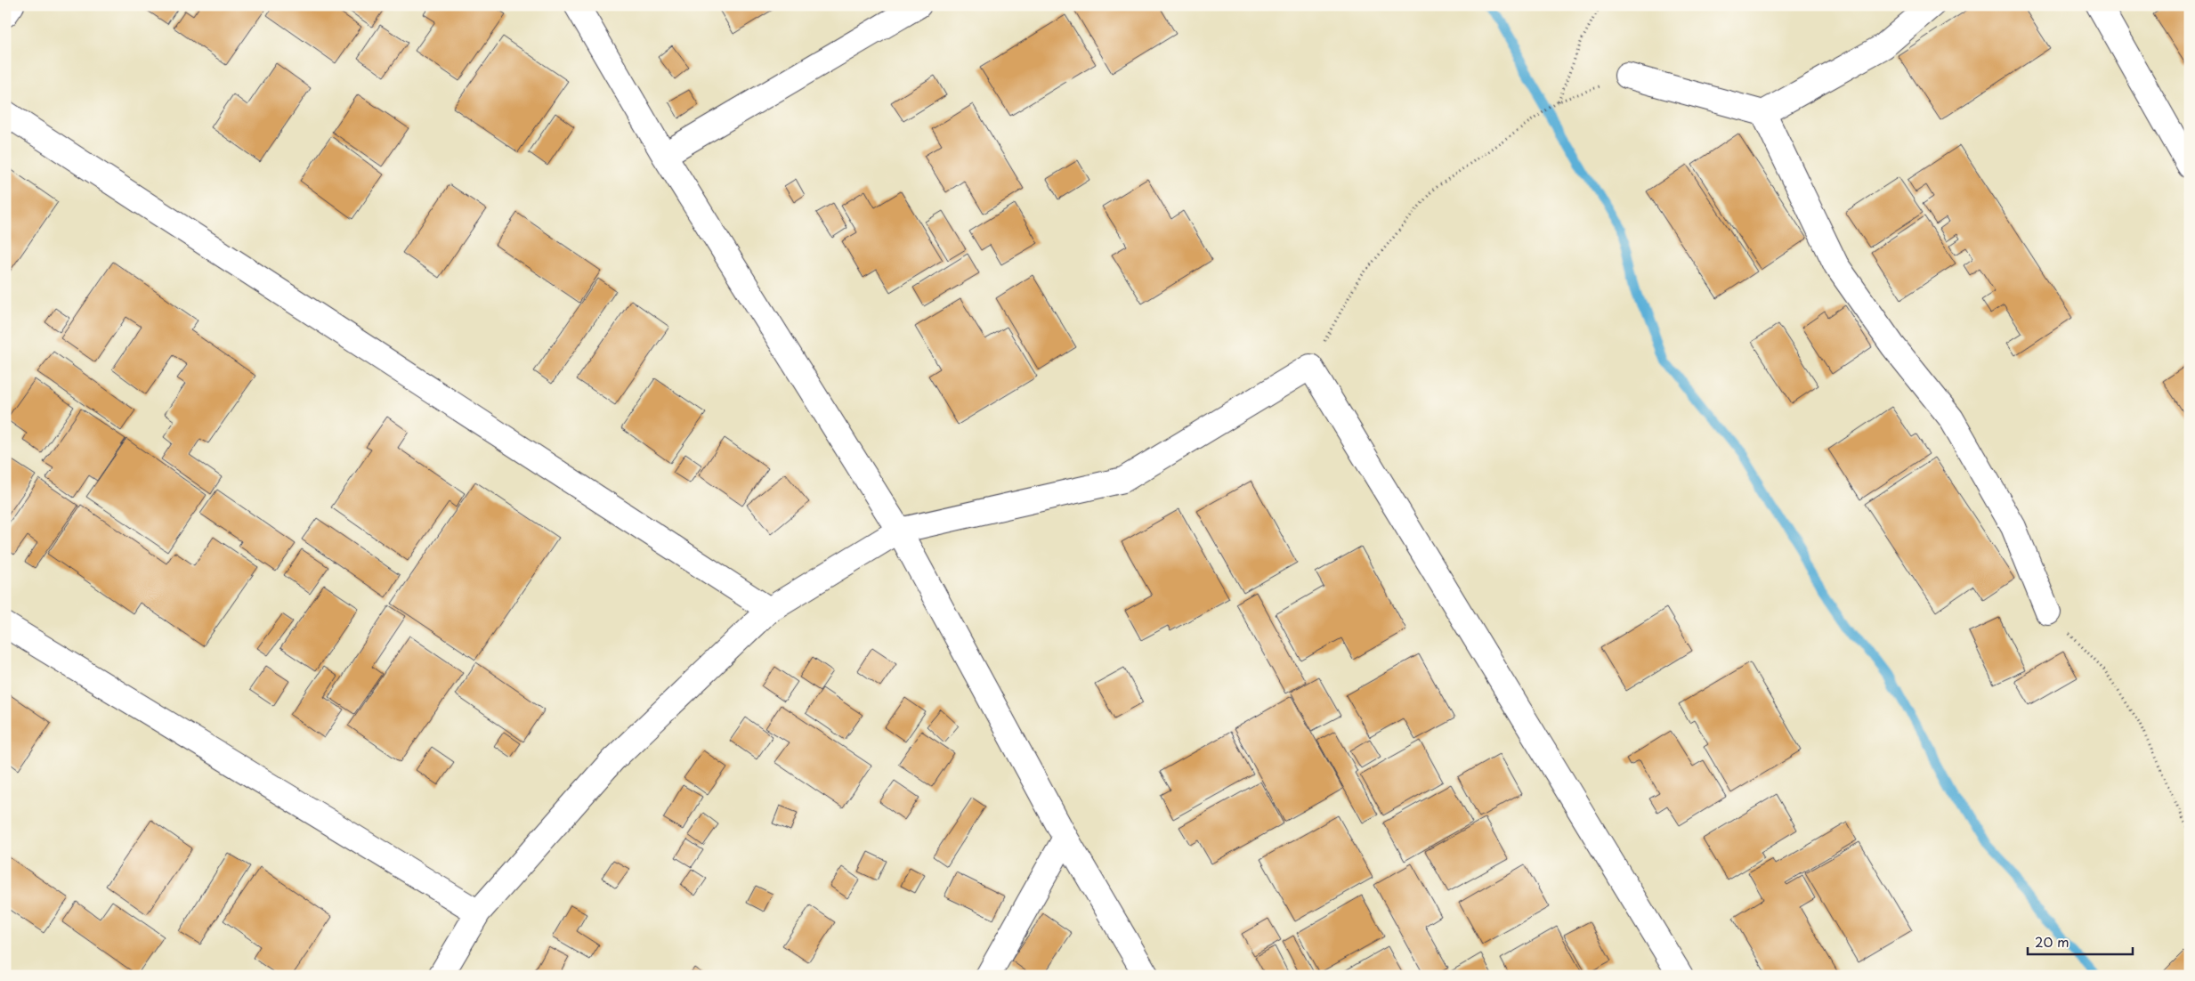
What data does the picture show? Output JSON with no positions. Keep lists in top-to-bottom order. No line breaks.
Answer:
{"scale_bar":"20 m"}
